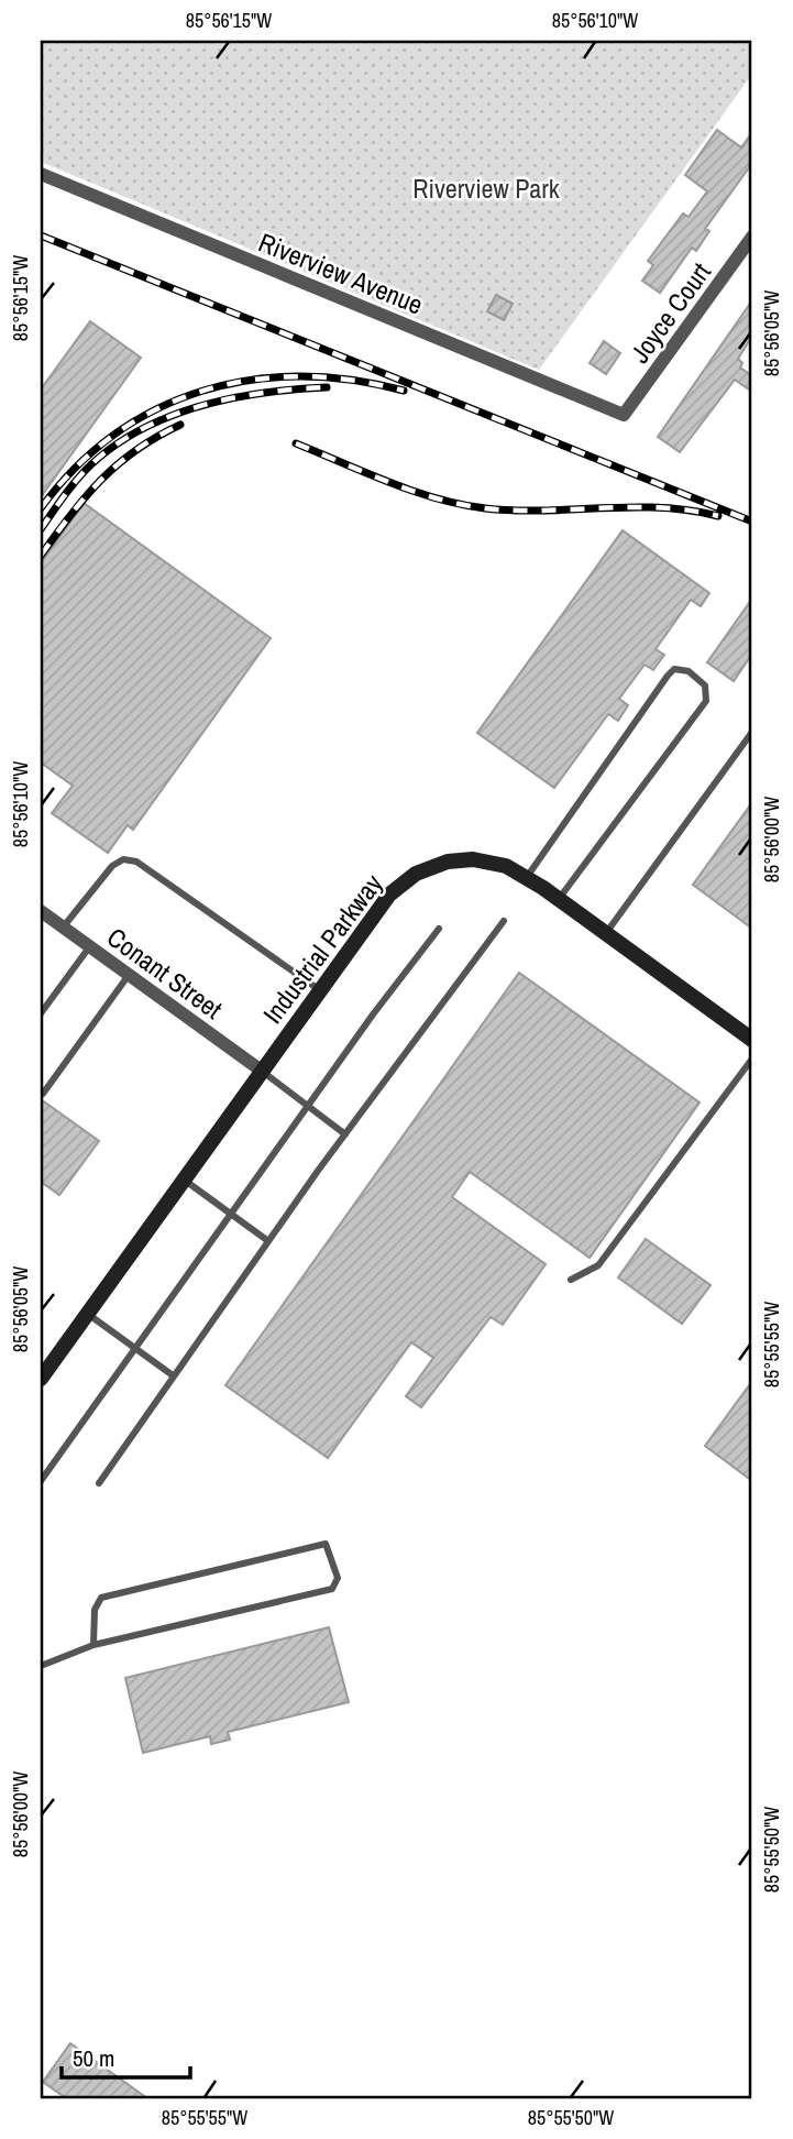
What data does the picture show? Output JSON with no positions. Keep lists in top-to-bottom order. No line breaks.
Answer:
{"streets":{"street":["Riverview Avenue","Joyce Court","Industrial Parkway","Conant Street"]},"crossings":[["Riverview Avenue","Joyce Court"],["Industrial Parkway","Conant Street"]],"parks":["Riverview Park"],"scale_bar":"50 m","coordinates":["85°56'15\"W","85°56'10\"W","85°56'05\"W","85°56'00\"W","85°55'55\"W","85°55'50\"W"]}
